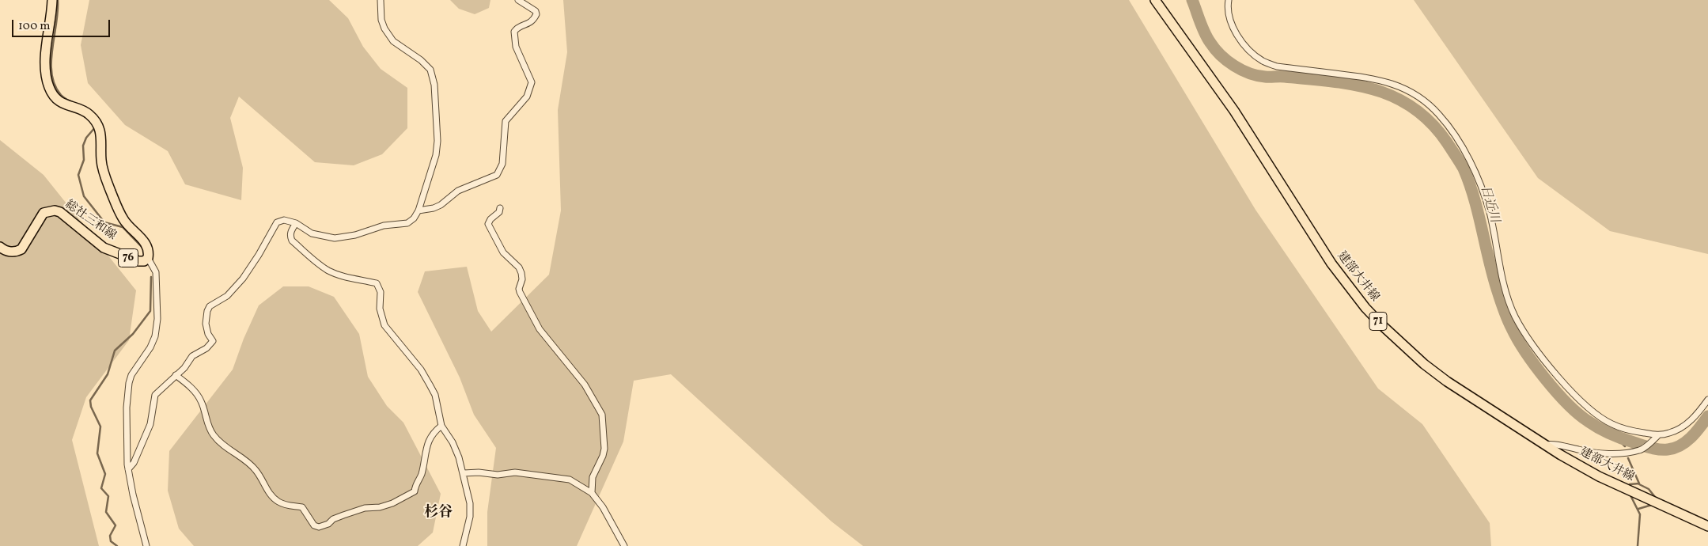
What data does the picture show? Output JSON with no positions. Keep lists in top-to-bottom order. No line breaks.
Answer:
{"streets":{"main road":["総社三和線","76","建部大井線","71"]},"districts":["杉谷"],"water":["日近川"],"scale_bar":"100 m"}
